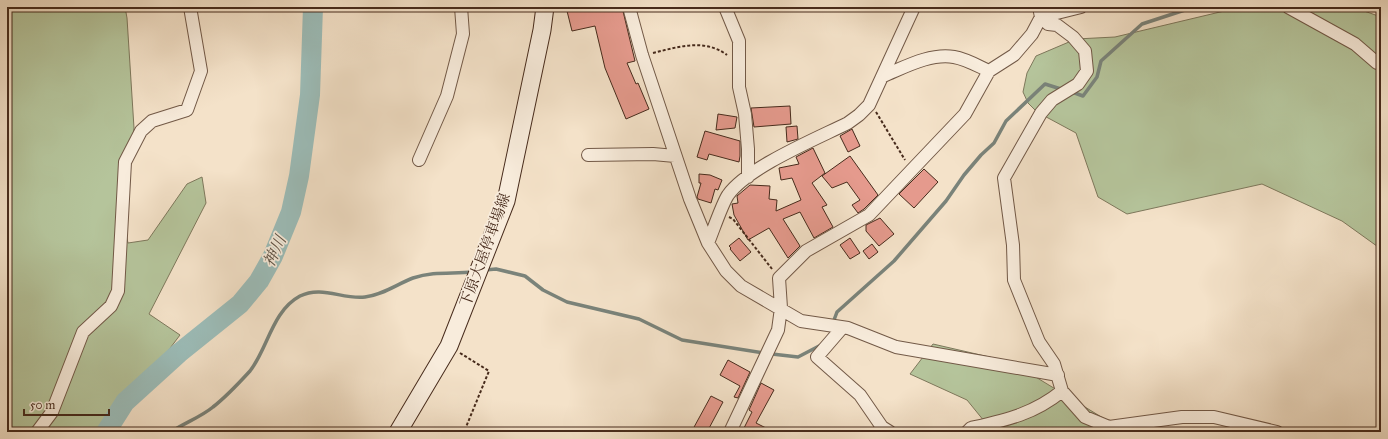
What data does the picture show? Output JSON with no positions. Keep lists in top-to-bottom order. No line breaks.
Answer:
{"streets":{"main road":["下原大屋停車場線"]},"water":["神川"],"scale_bar":"50 m"}
